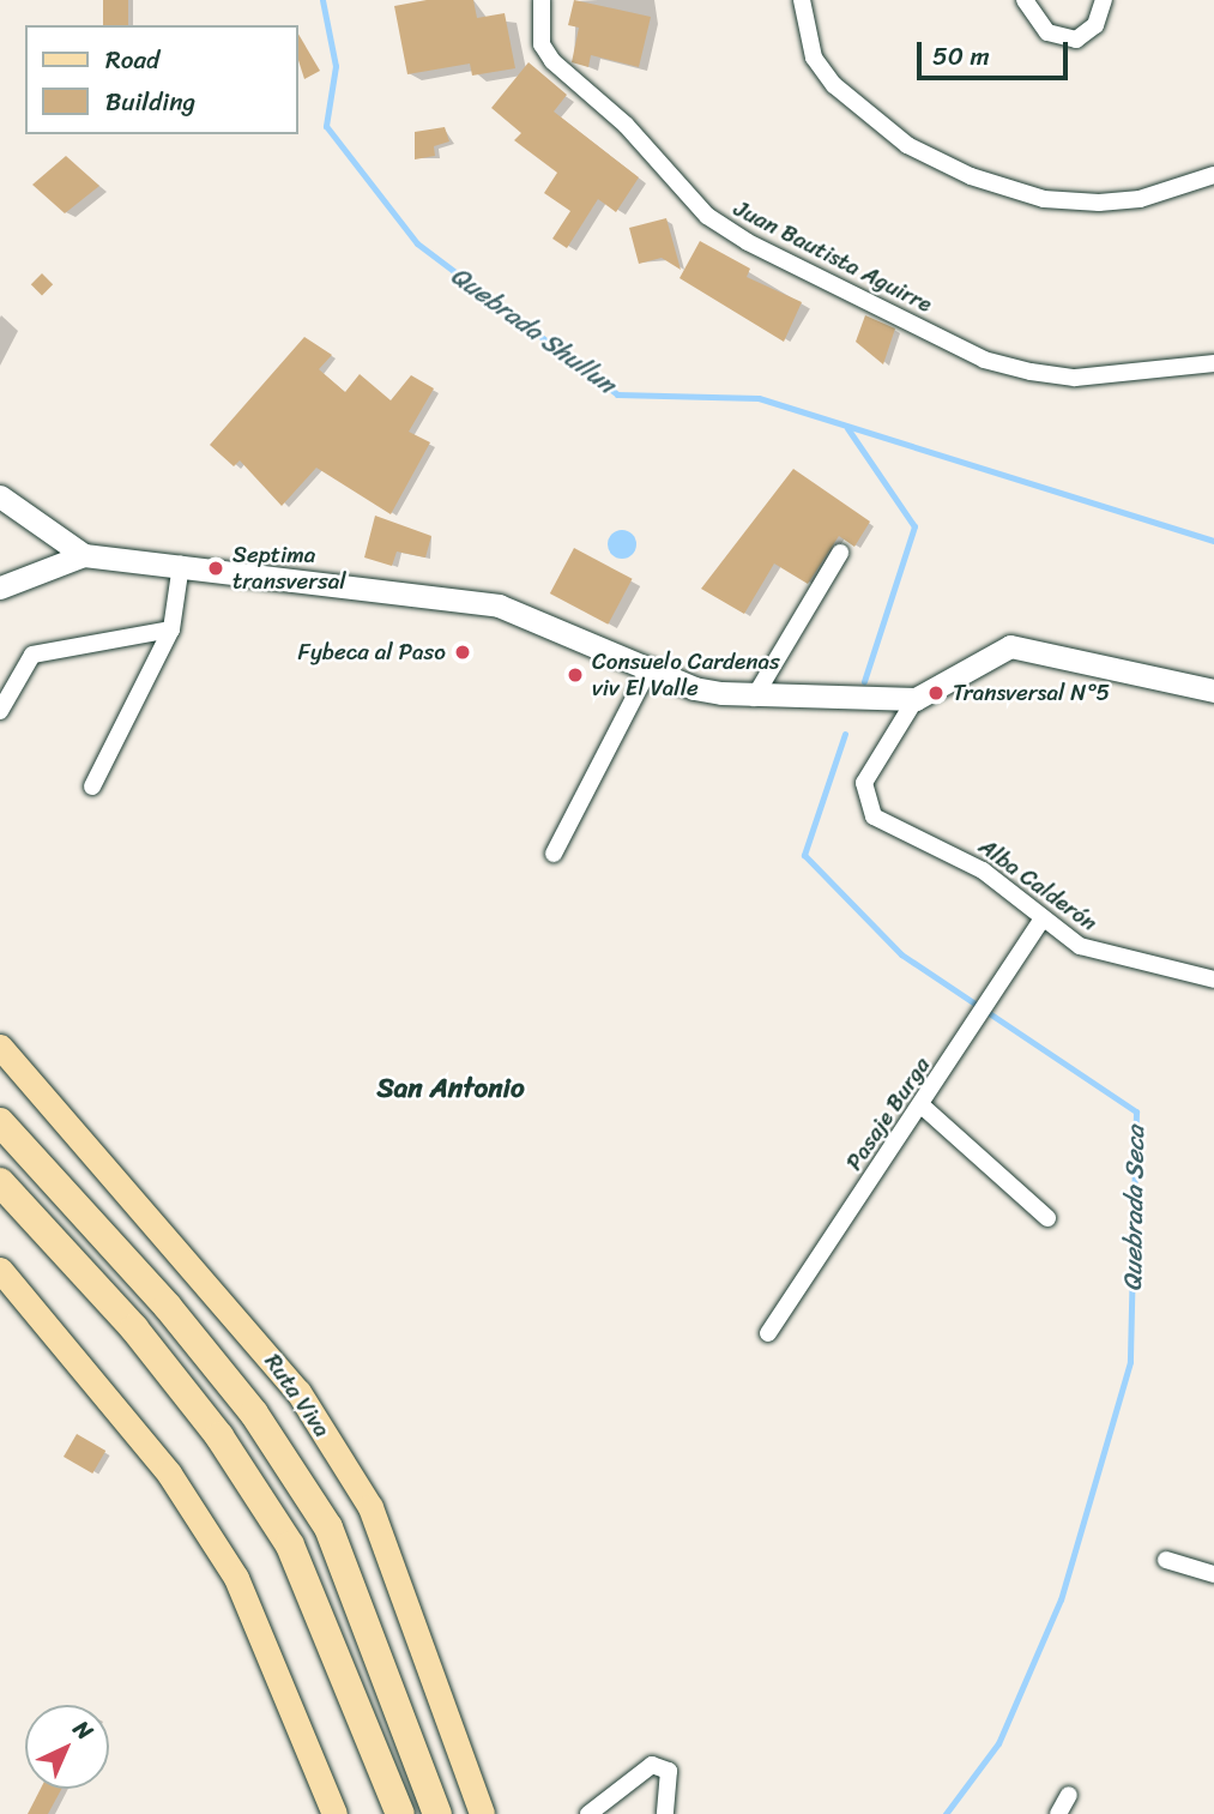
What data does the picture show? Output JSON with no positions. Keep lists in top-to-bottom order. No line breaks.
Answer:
{"streets":{"highway":["Ruta Viva"],"street":["Juan Bautista Aguirre","Alba Calderón","Pasaje Burga"]},"crossings":[["Alba Calderón","Pasaje Burga"]],"districts":["San Antonio"],"water":["Quebrada Shullun","Quebrada Seca"],"places":["Septima transversal","Fybeca al Paso","Consuelo Cardenas viv El Valle","Transversal N°5"],"legend":["Road","Building"],"scale_bar":"50 m","north":"top right"}
